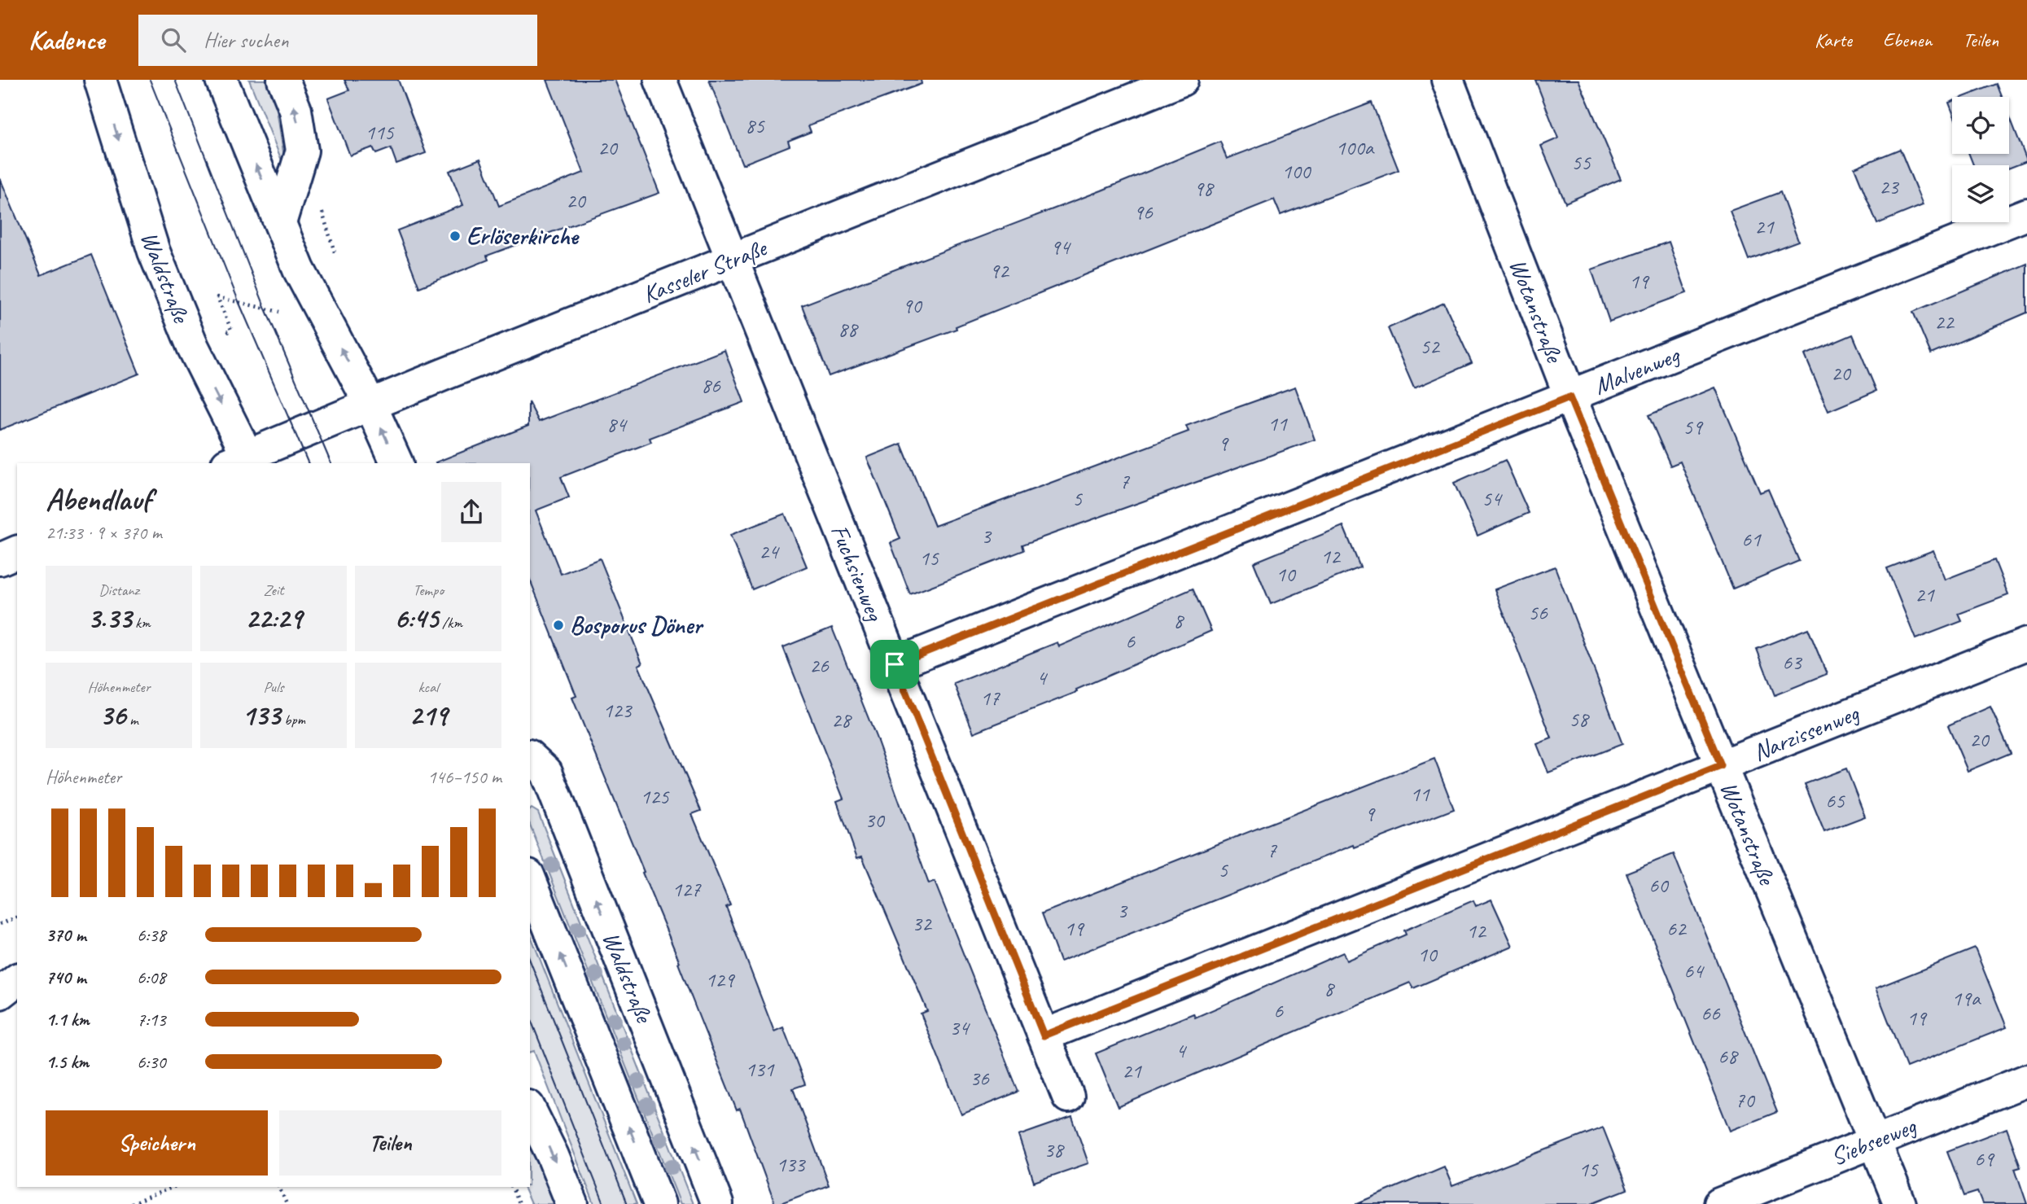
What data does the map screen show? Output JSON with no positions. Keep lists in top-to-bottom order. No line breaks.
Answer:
{"streets":{"street":["Kasseler Straße","Waldstraße","Wotanstraße","Malvenweg","Fuchsienweg","Narzissenweg","Siebseeweg"]},"crossings":[["Kasseler Straße","Waldstraße"],["Kasseler Straße","Fuchsienweg"],["Wotanstraße","Malvenweg"],["Wotanstraße","Narzissenweg"],["Wotanstraße","Siebseeweg"],["Malvenweg","Fuchsienweg"],["Fuchsienweg","Narzissenweg"]],"places":["Erlöserkirche","Bosporus Döner"],"house_numbers":["85","115","20","100a","55","100","23","98","20","96","21","94","92","19","90","22","88","52","20","86","11","84","59","9","7","5","54","3","61","24","12","15","10","21","56","8","6","63","26","4","17","123","58","28","20","11","125","65","9","30","7","5","60","127","3","32","19","62","12","10","64","129","8","19a","6","66","19","34","4","68","131","21","36","70","38","69","133","15"],"page":{"header":"Kadence","search":"Hier suchen","nav":["Karte","Ebenen","Teilen"],"heading":["Abendlauf","21:33 · 9 × 370 m"],"stats":[["Distanz","3.33 km"],["Zeit","22:29"],["Tempo","6:45 /km"],["Höhenmeter","36 m"],["Puls","133 bpm"],["kcal","219"]],"chart":["Höhenmeter","146–150 m"],"list":[{"name":"370 m","note":"6:38"},{"name":"740 m","note":"6:08"},{"name":"1.1 km","note":"7:13"},{"name":"1.5 km","note":"6:30"}],"buttons":["Speichern","Teilen"]}}
